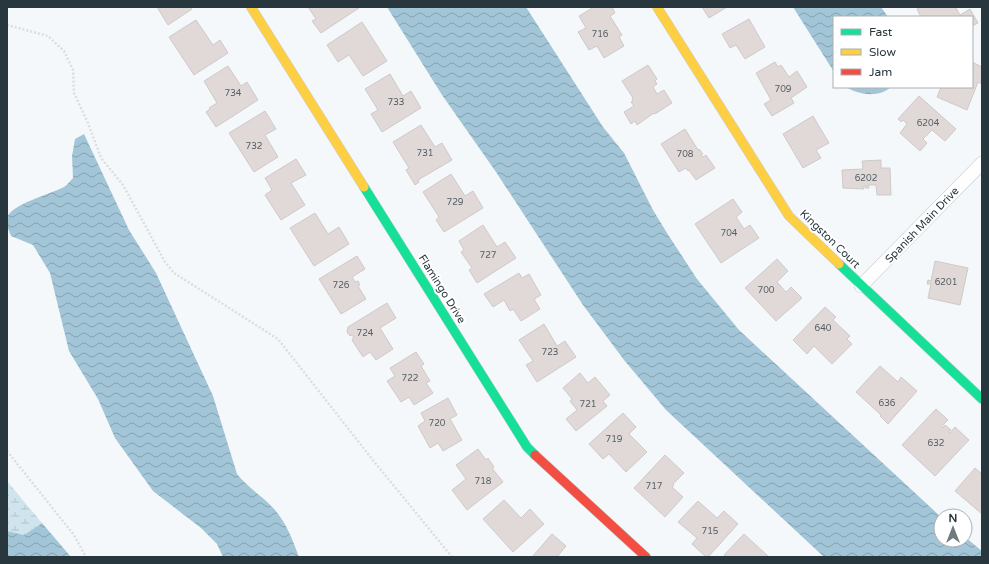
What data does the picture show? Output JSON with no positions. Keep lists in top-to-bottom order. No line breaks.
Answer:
{"streets":{"street":["Spanish Main Drive","Kingston Court","Flamingo Drive"]},"crossings":[["Spanish Main Drive","Kingston Court"]],"house_numbers":["716","709","734","733","6204","732","731","708","6202","729","704","727","6201","726","700","640","724","723","722","636","721","720","719","632","718","717","715"],"legend":["Fast","Slow","Jam"],"north":"top"}
